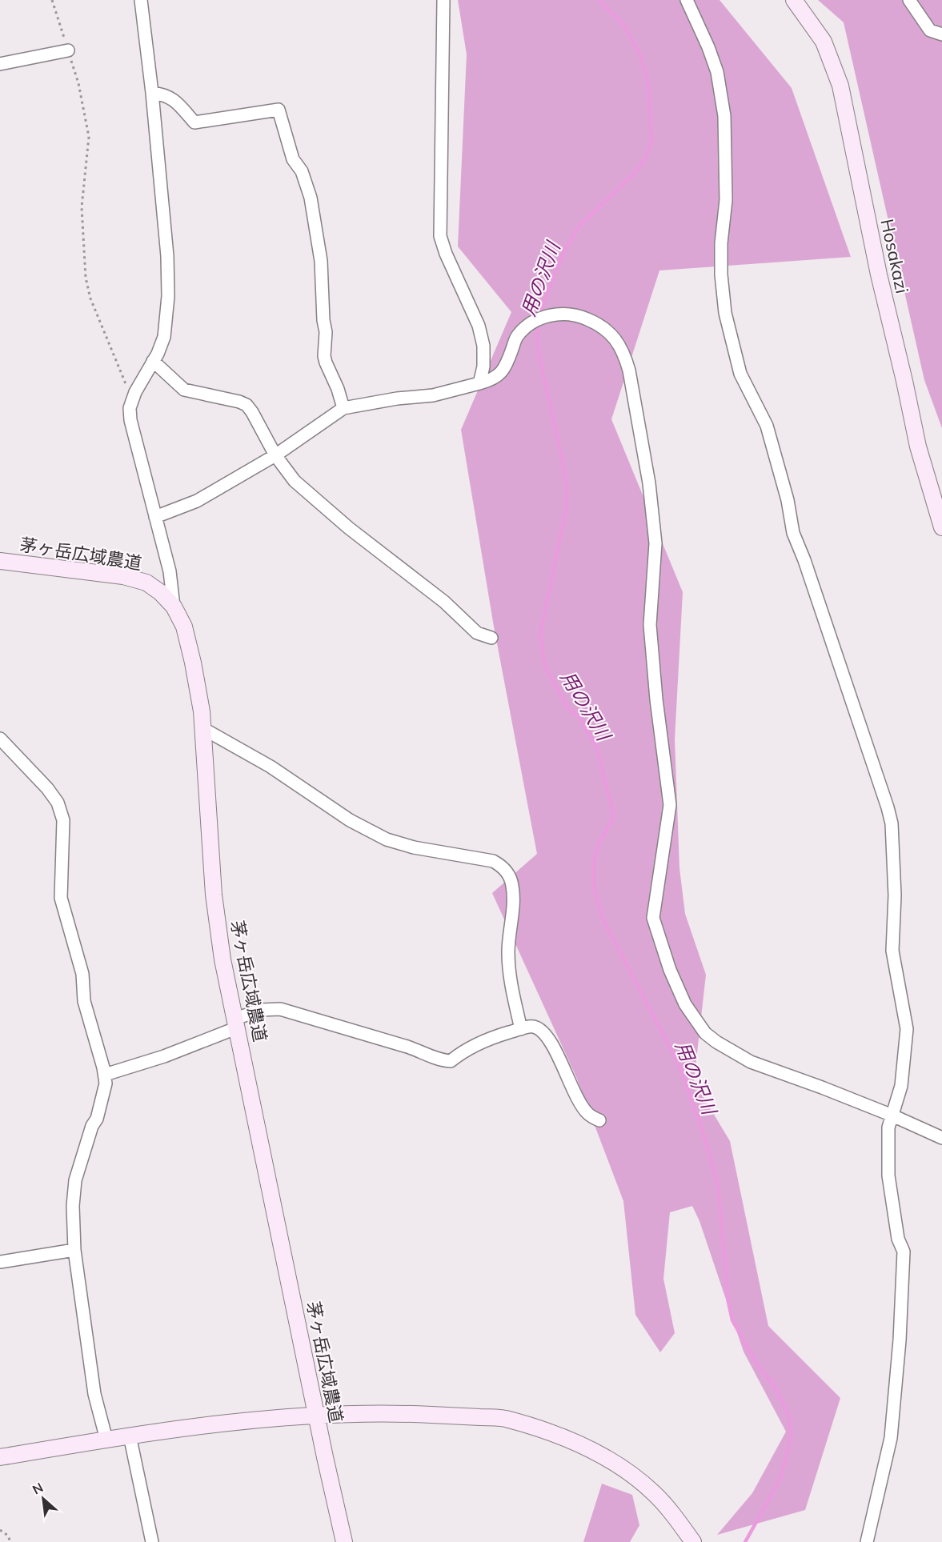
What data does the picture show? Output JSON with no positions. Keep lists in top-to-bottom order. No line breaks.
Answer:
{"streets":{"street":["Hosakazi","茅ヶ岳広域農道"]},"water":["用の沢川"],"north":"top left"}
